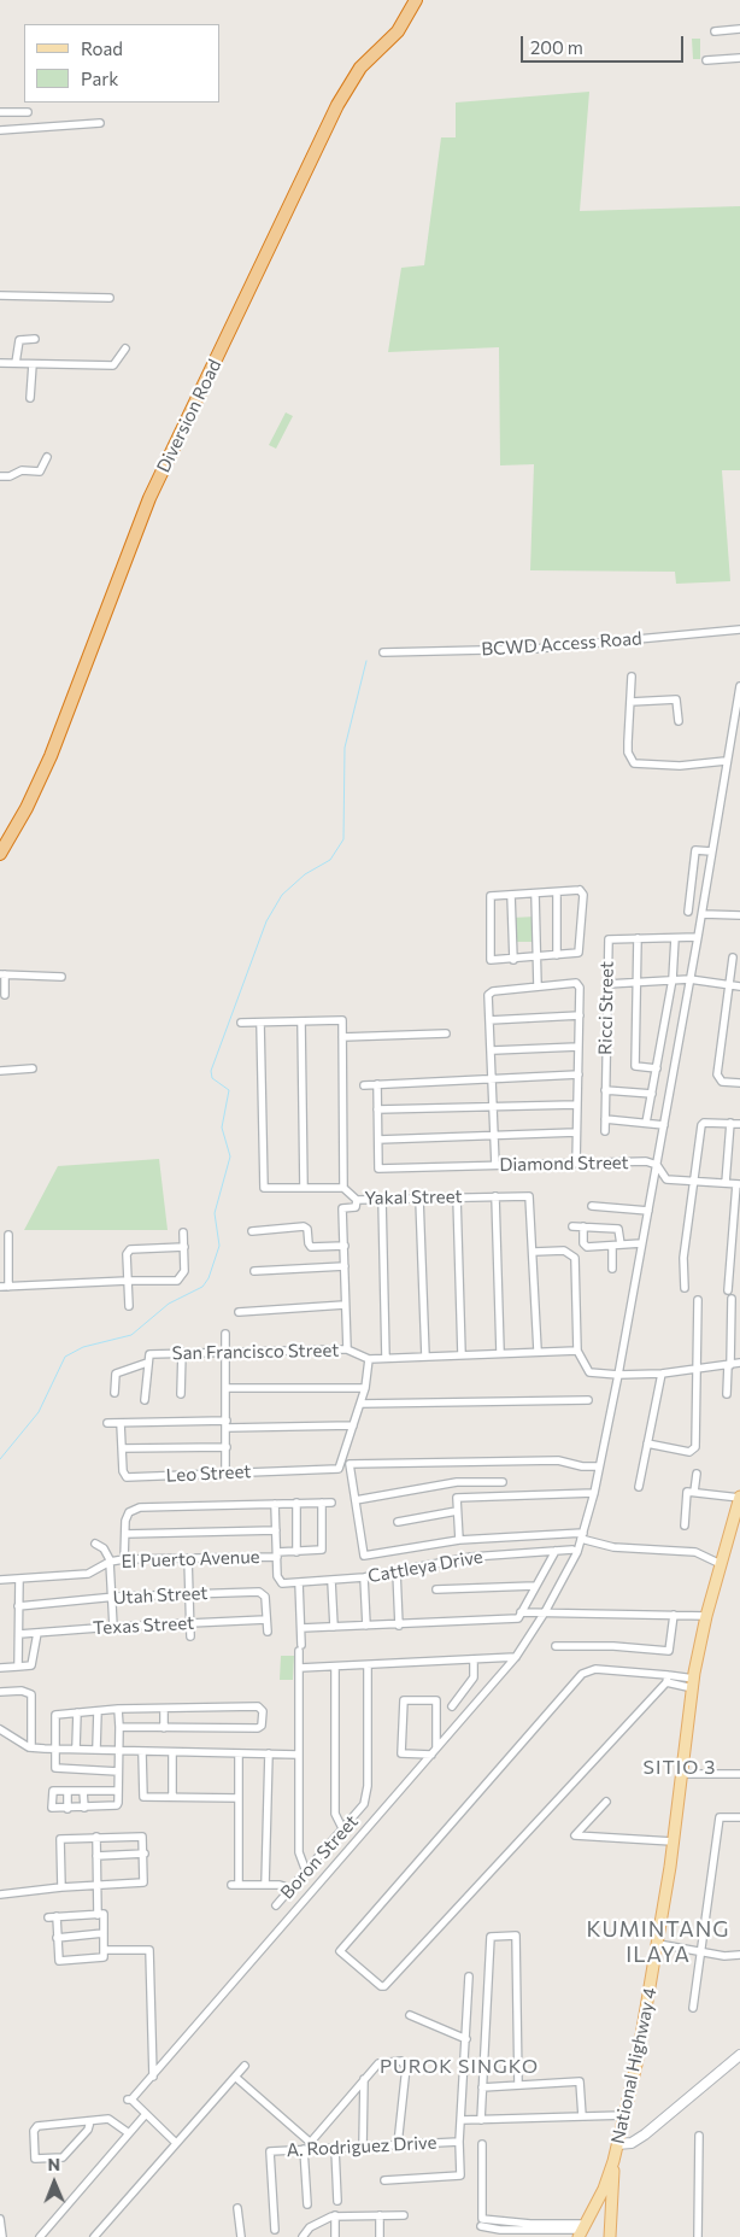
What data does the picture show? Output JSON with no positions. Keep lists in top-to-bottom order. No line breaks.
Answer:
{"streets":{"highway":["Diversion Road"],"main road":["National Highway 4"],"street":["BCWD Access Road","Ricci Street","Diamond Street","Yakal Street","San Francisco Street","Leo Street","El Puerto Avenue","Cattleya Drive","Utah Street","Texas Street","Boron Street","A. Rodriguez Drive"]},"crossings":[["El Puerto Avenue","Cattleya Drive"],["Utah Street","Texas Street"]],"districts":["SITIO 3","KUMINTANG ILAYA","PUROK SINGKO"],"legend":["Road","Park"],"scale_bar":"200 m","north":"top"}
